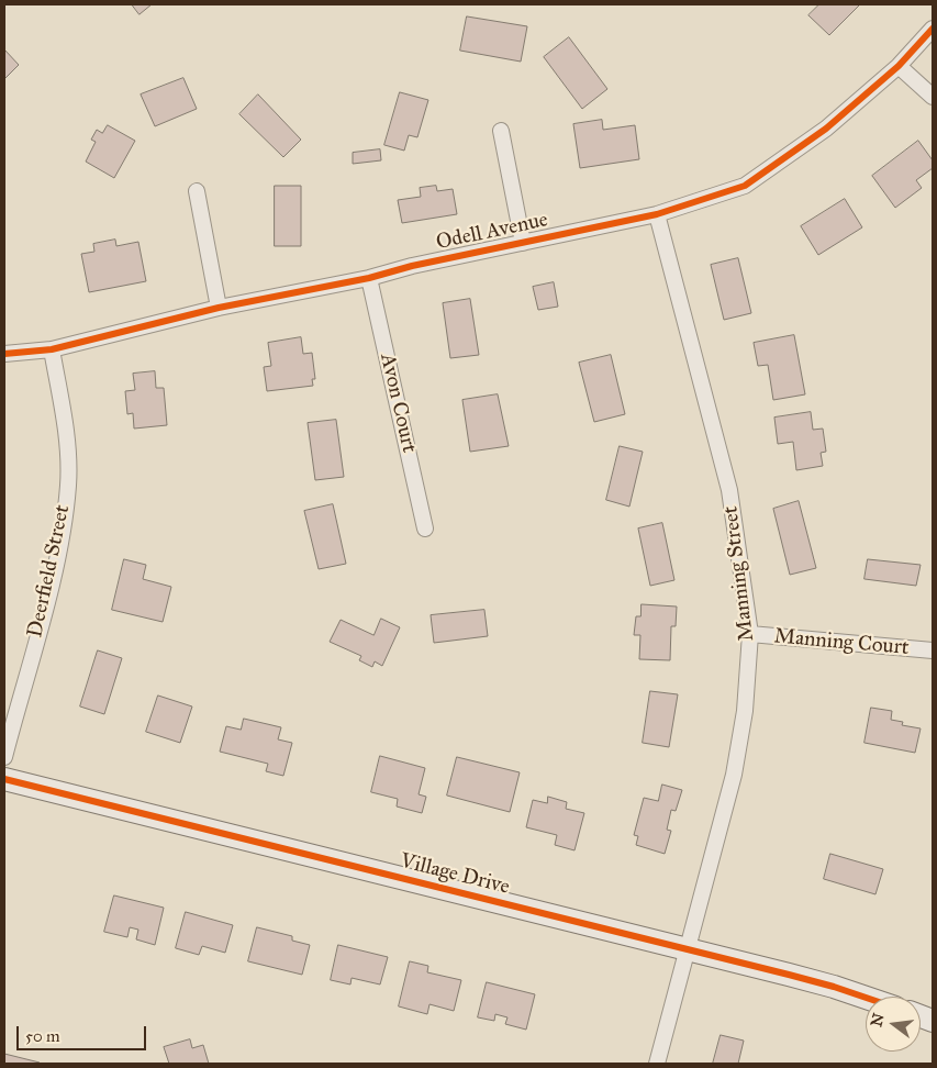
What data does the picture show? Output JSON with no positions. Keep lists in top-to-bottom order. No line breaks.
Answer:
{"streets":{"main road":["Village Drive"],"street":["Odell Avenue","Avon Court","Deerfield Street","Manning Street","Manning Court"]},"crossings":[["Odell Avenue","Avon Court"],["Odell Avenue","Deerfield Street"],["Odell Avenue","Manning Street"],["Manning Street","Manning Court"],["Manning Street","Village Drive"]],"scale_bar":"50 m","north":"left"}
